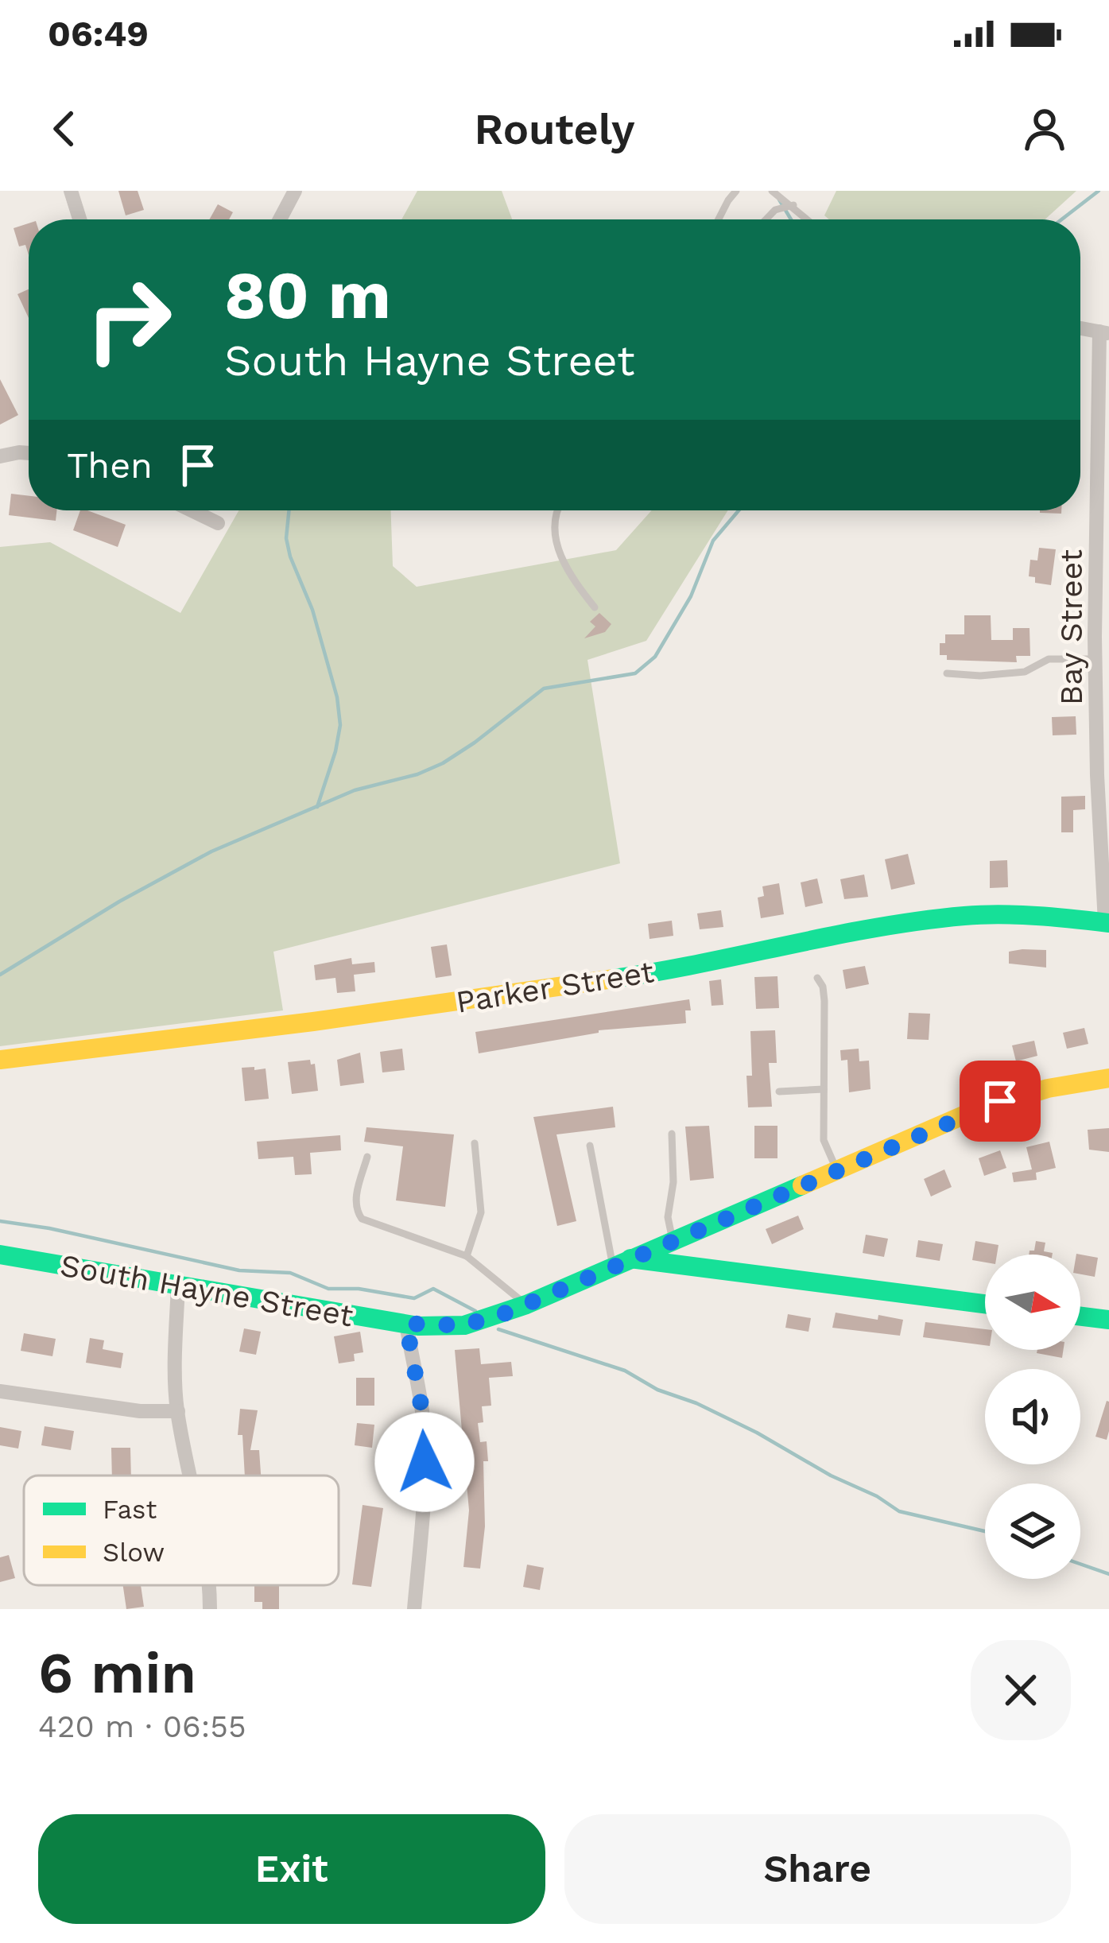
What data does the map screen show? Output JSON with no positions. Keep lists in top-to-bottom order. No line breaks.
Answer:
{"streets":{"street":["Bay Street","Parker Street","South Hayne Street"]},"crossings":[["Bay Street","Parker Street"]],"legend":["Fast","Slow"],"north":"right","page":{"status":"06:49","header":"Routely","turn":["80 m","South Hayne Street"],"then":"Then","heading":["6 min","420 m · 06:55"],"buttons":["Exit","Share"]}}
